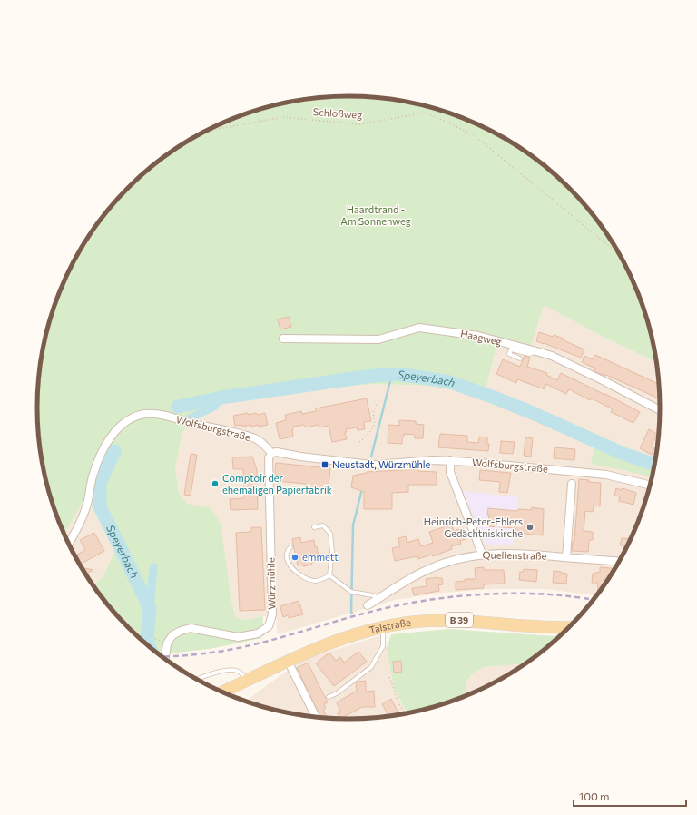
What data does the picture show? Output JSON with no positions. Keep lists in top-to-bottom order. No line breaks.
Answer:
{"streets":{"main road":["B 39","Talstraße"],"street":["Haagweg","Wolfsburgstraße","Quellenstraße","Würzmühle"],"path":["Schloßweg"]},"crossings":[["Wolfsburgstraße","Würzmühle"]],"water":["Speyerbach"],"parks":["Haardtrand - Am Sonnenweg"],"places":{"transit":["Neustadt, Würzmühle"],"other":["Comptoir der ehemaligen Papierfabrik","Heinrich-Peter-Ehlers Gedächtniskirche","emmett"]},"scale_bar":"100 m"}
